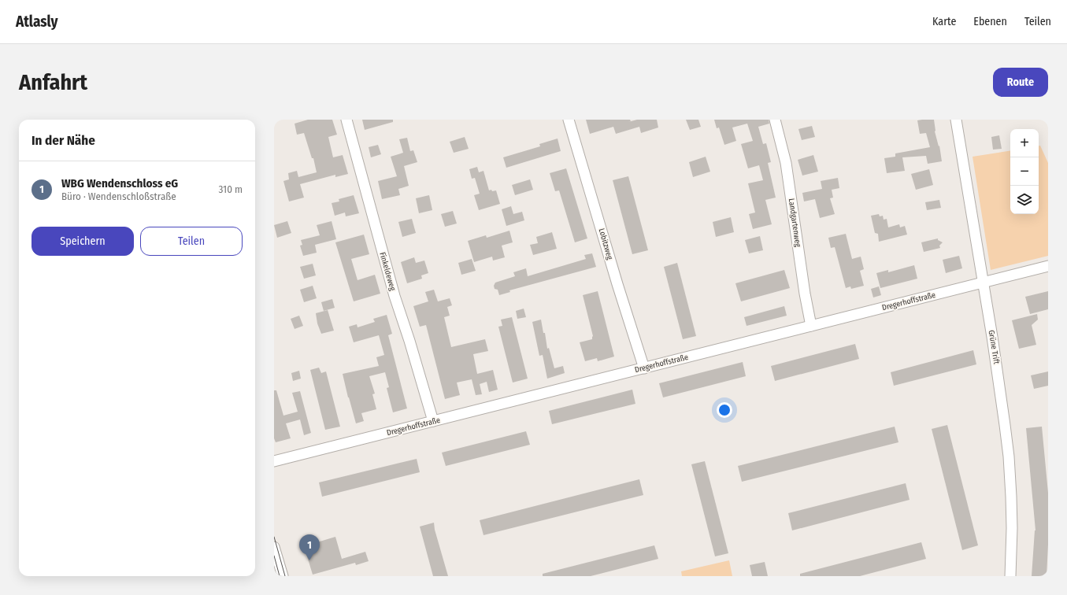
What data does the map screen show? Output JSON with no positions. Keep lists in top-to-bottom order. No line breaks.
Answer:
{"streets":{"street":["Landgartenweg","Lobitzweg","Finkeldeweg","Dregerhoffstraße","Grüne Trift"]},"crossings":[["Landgartenweg","Dregerhoffstraße"],["Lobitzweg","Dregerhoffstraße"],["Finkeldeweg","Dregerhoffstraße"],["Dregerhoffstraße","Grüne Trift"]],"page":{"header":"Atlasly","nav":["Karte","Ebenen","Teilen"],"buttons":["Route",["Speichern","Teilen"]],"title":"Anfahrt","heading":"In der Nähe","map_buttons":["+","−"],"list":[{"mark":"1","name":"WBG Wendenschloss eG","note":"Büro · Wendenschloßstraße","value":"310 m"}],"pins":"1"}}
